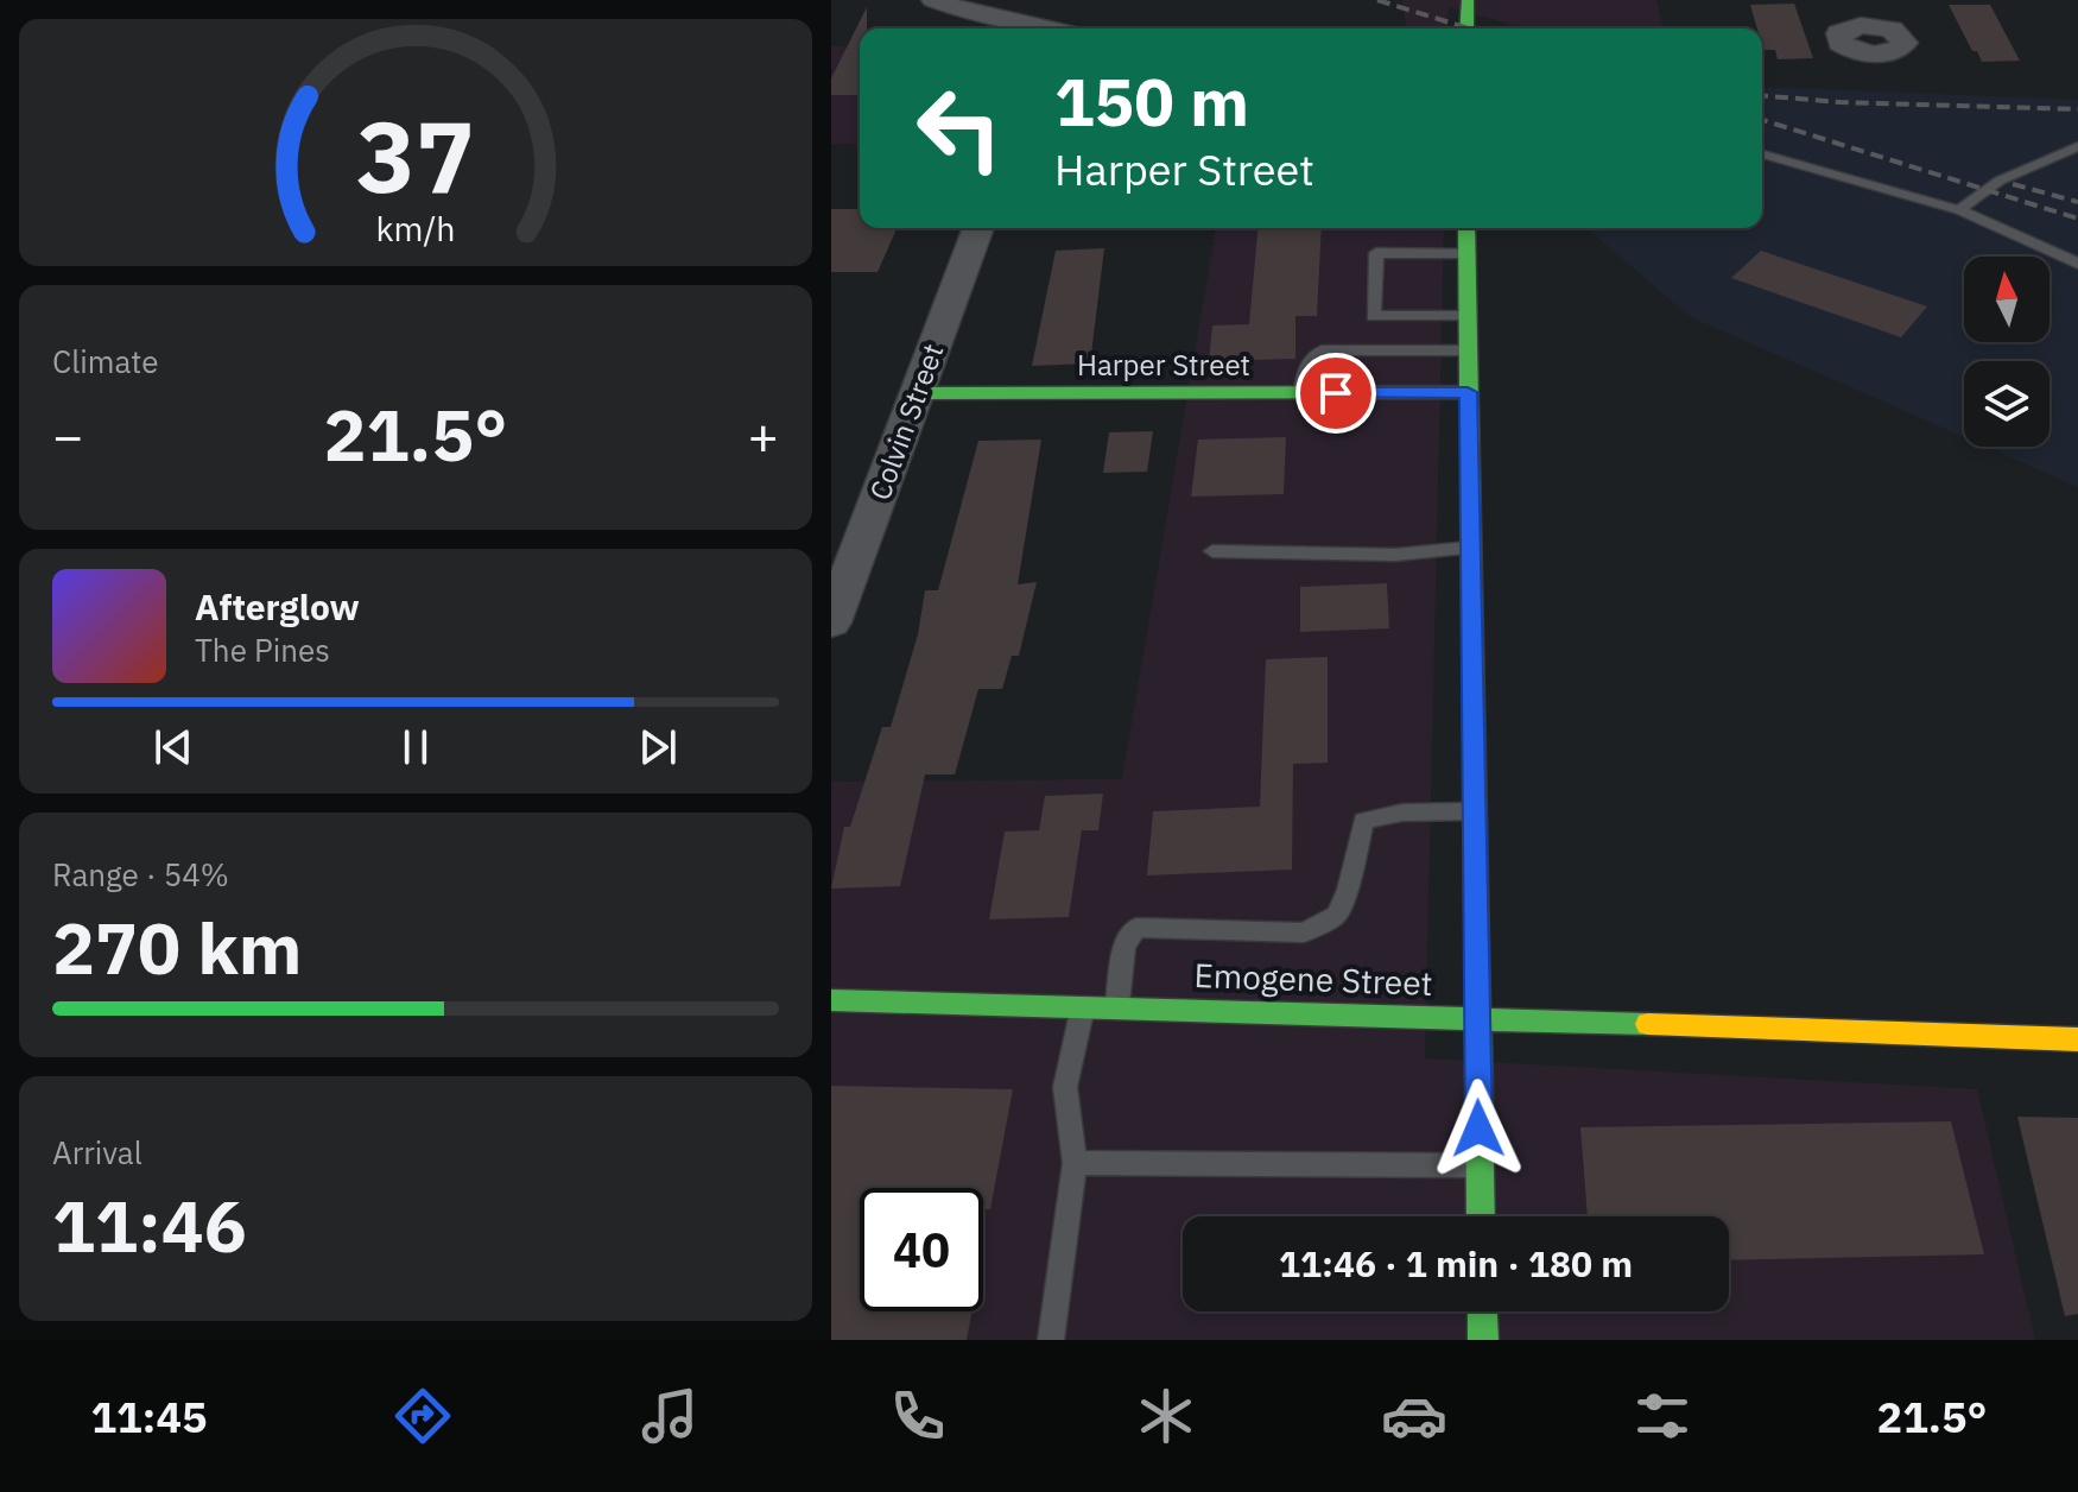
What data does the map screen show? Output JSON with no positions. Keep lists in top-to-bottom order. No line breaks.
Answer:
{"streets":{"street":["Harper Street","Colvin Street","Emogene Street"]},"crossings":[["Harper Street","Colvin Street"]],"north":"top","page":{"turn":["150 m","Harper Street"],"tile":["Climate",["Range · 54%","270 km"],["Arrival","11:46"]],"heat":["−","21.5°","+"],"song":["Afterglow","The Pines"],"limit":"40","trip":"11:46 · 1 min · 180 m","tabs":["11:45","21.5°"],"gauge":["37","km/h"]}}
